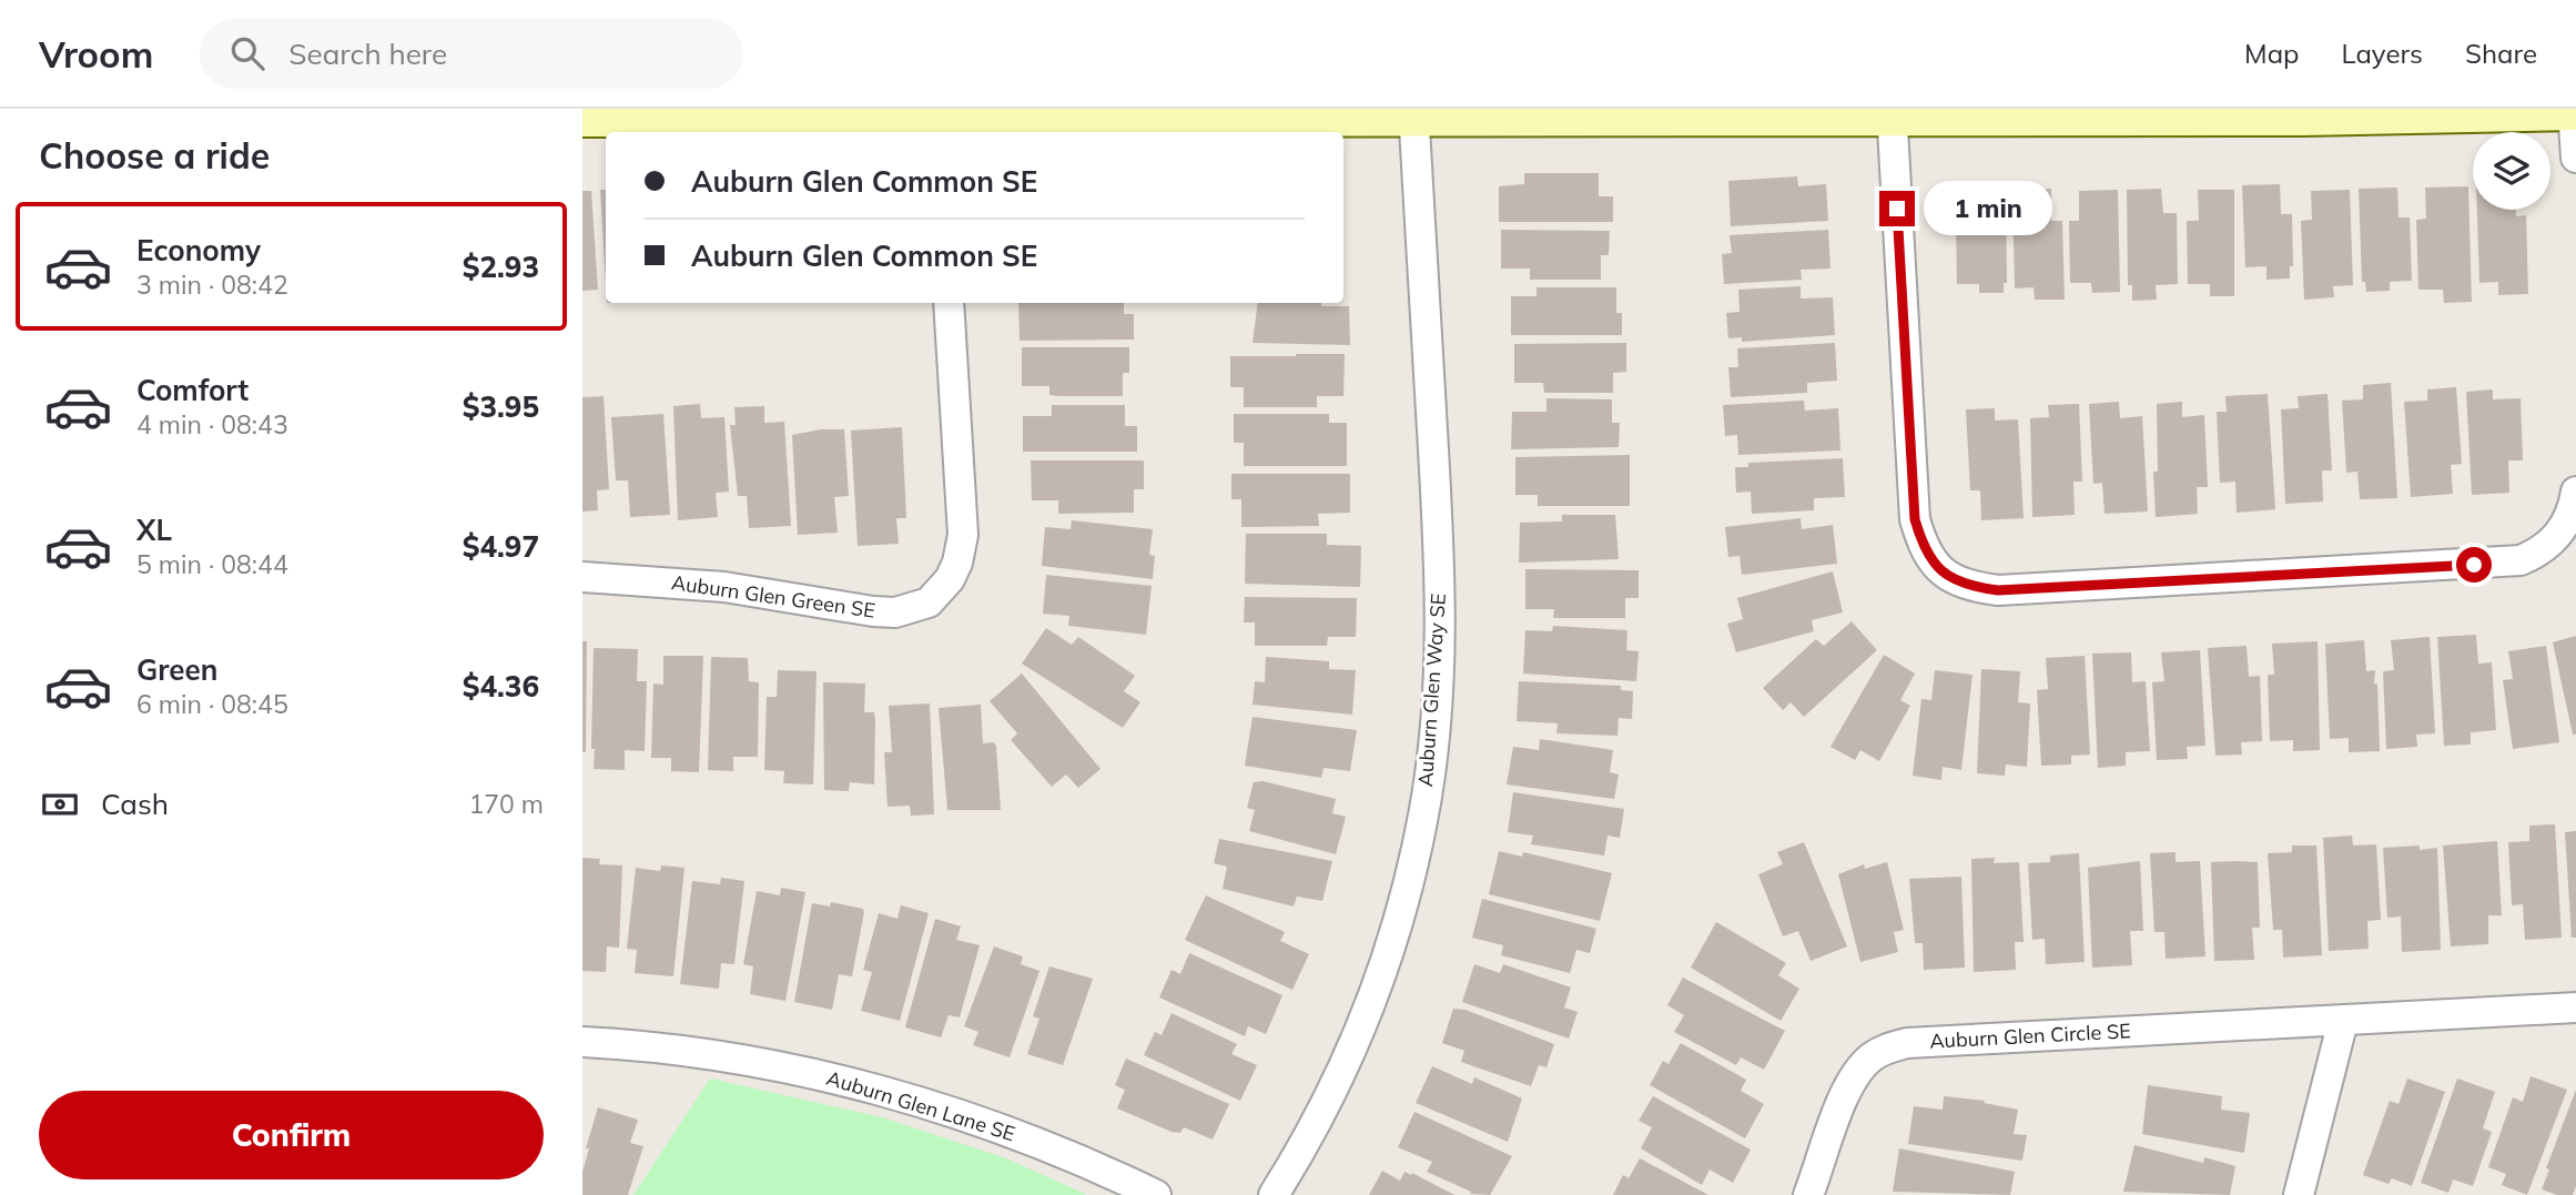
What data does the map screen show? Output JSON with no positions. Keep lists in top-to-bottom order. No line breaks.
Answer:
{"streets":{"street":["Auburn Glen Green SE","Auburn Glen Way SE","Auburn Glen Circle SE","Auburn Glen Lane SE"]},"page":{"header":"Vroom","search":"Search here","nav":["Map","Layers","Share"],"heading":"Choose a ride","banner":["Auburn Glen Common SE","Auburn Glen Common SE"],"bubble":"1 min","list":[{"name":"Economy","note":"3 min · 08:42","value":"$2.93"},{"name":"Comfort","note":"4 min · 08:43","value":"$3.95"},{"name":"XL","note":"5 min · 08:44","value":"$4.97"},{"name":"Green","note":"6 min · 08:45","value":"$4.36"}],"pay":["Cash","170 m"],"buttons":"Confirm"}}
